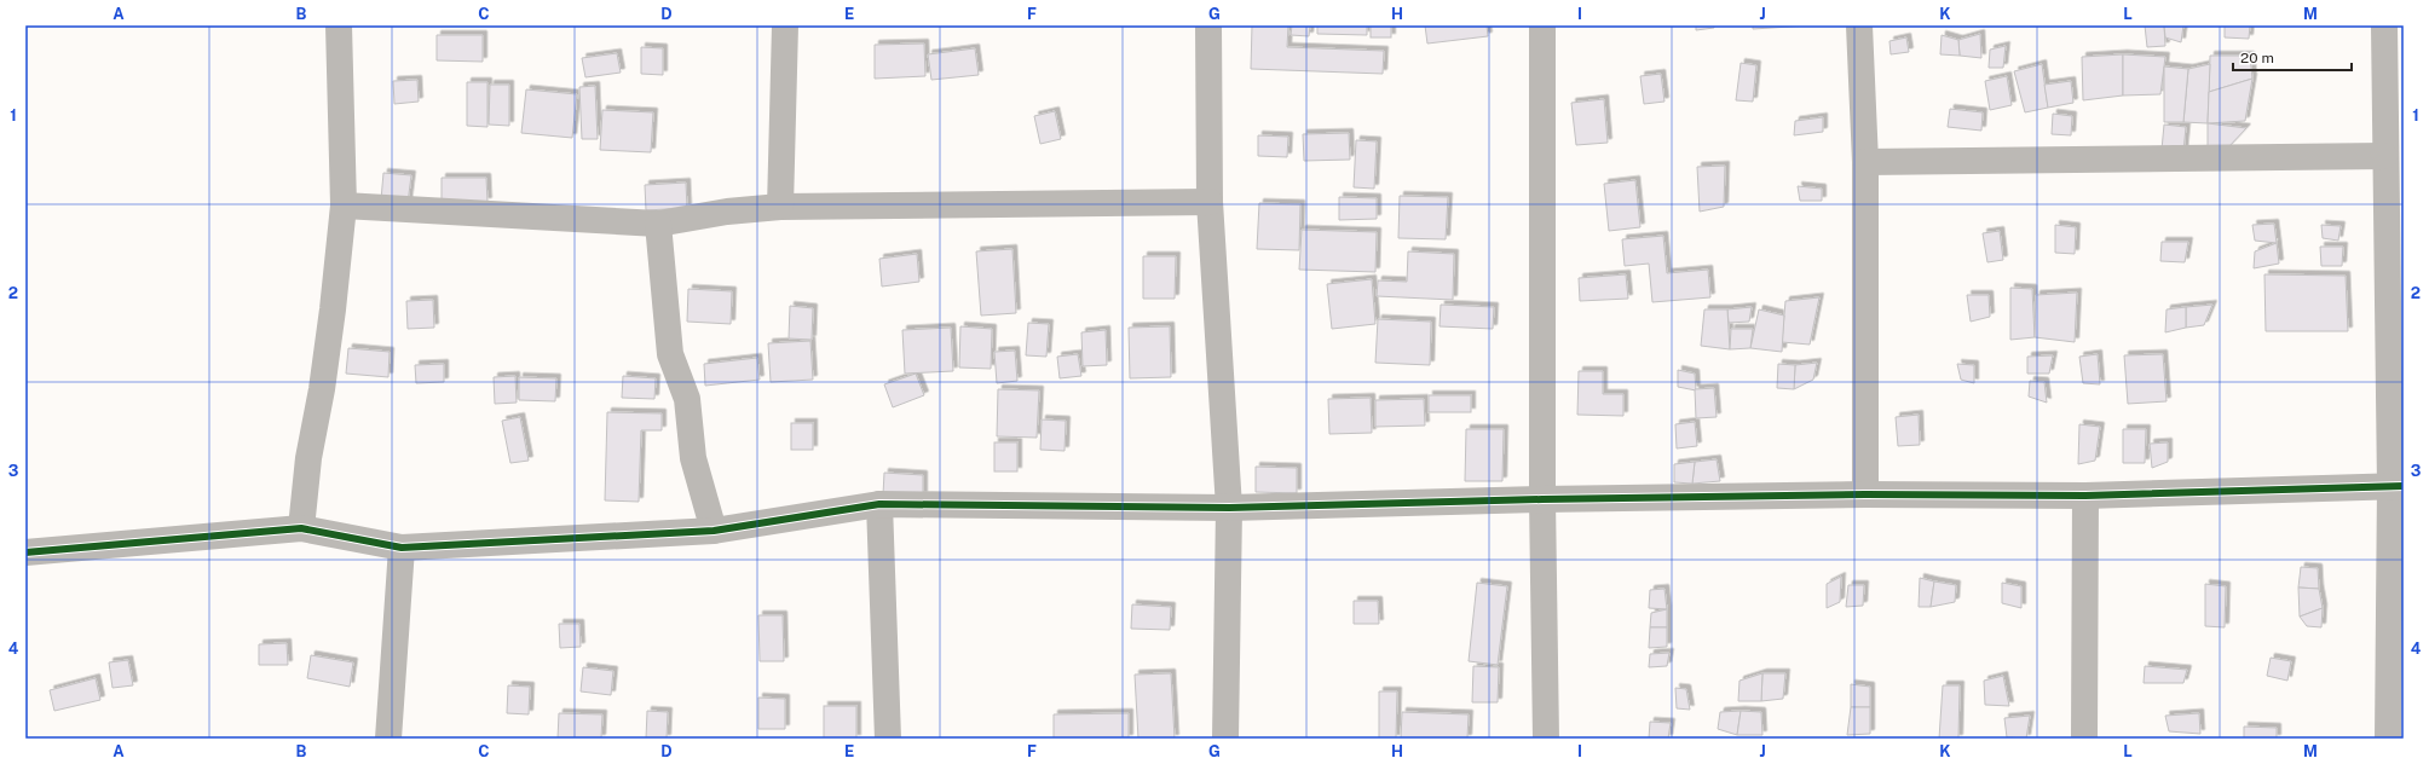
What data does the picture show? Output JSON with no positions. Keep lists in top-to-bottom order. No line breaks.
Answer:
{"scale_bar":"20 m","grid":{"columns":["A","B","C","D","E","F","G","H","I","J","K","L","M"],"rows":["1","2","3","4"]}}
